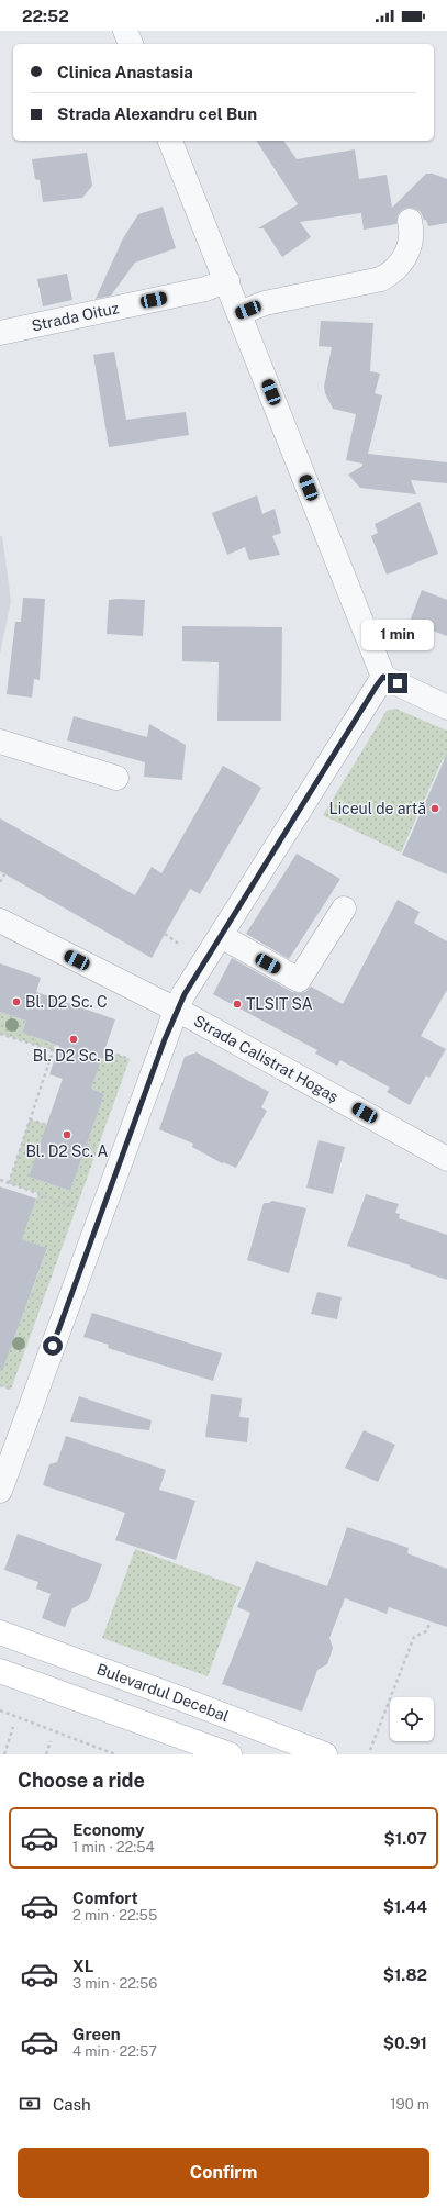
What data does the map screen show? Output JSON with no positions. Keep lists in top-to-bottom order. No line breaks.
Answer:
{"streets":{"main road":["Bulevardul Decebal"],"street":["Strada Oituz","Strada Calistrat Hogaș"]},"places":["Liceul de artă","Bl. D2 Sc. C","TLSIT SA","Bl. D2 Sc. B","Bl. D2 Sc. A"],"page":{"status":"22:52","banner":["Clinica Anastasia","Strada Alexandru cel Bun"],"bubble":"1 min","heading":"Choose a ride","list":[{"name":"Economy","note":"1 min · 22:54","value":"$1.07"},{"name":"Comfort","note":"2 min · 22:55","value":"$1.44"},{"name":"XL","note":"3 min · 22:56","value":"$1.82"},{"name":"Green","note":"4 min · 22:57","value":"$0.91"}],"pay":["Cash","190 m"],"buttons":"Confirm"}}
